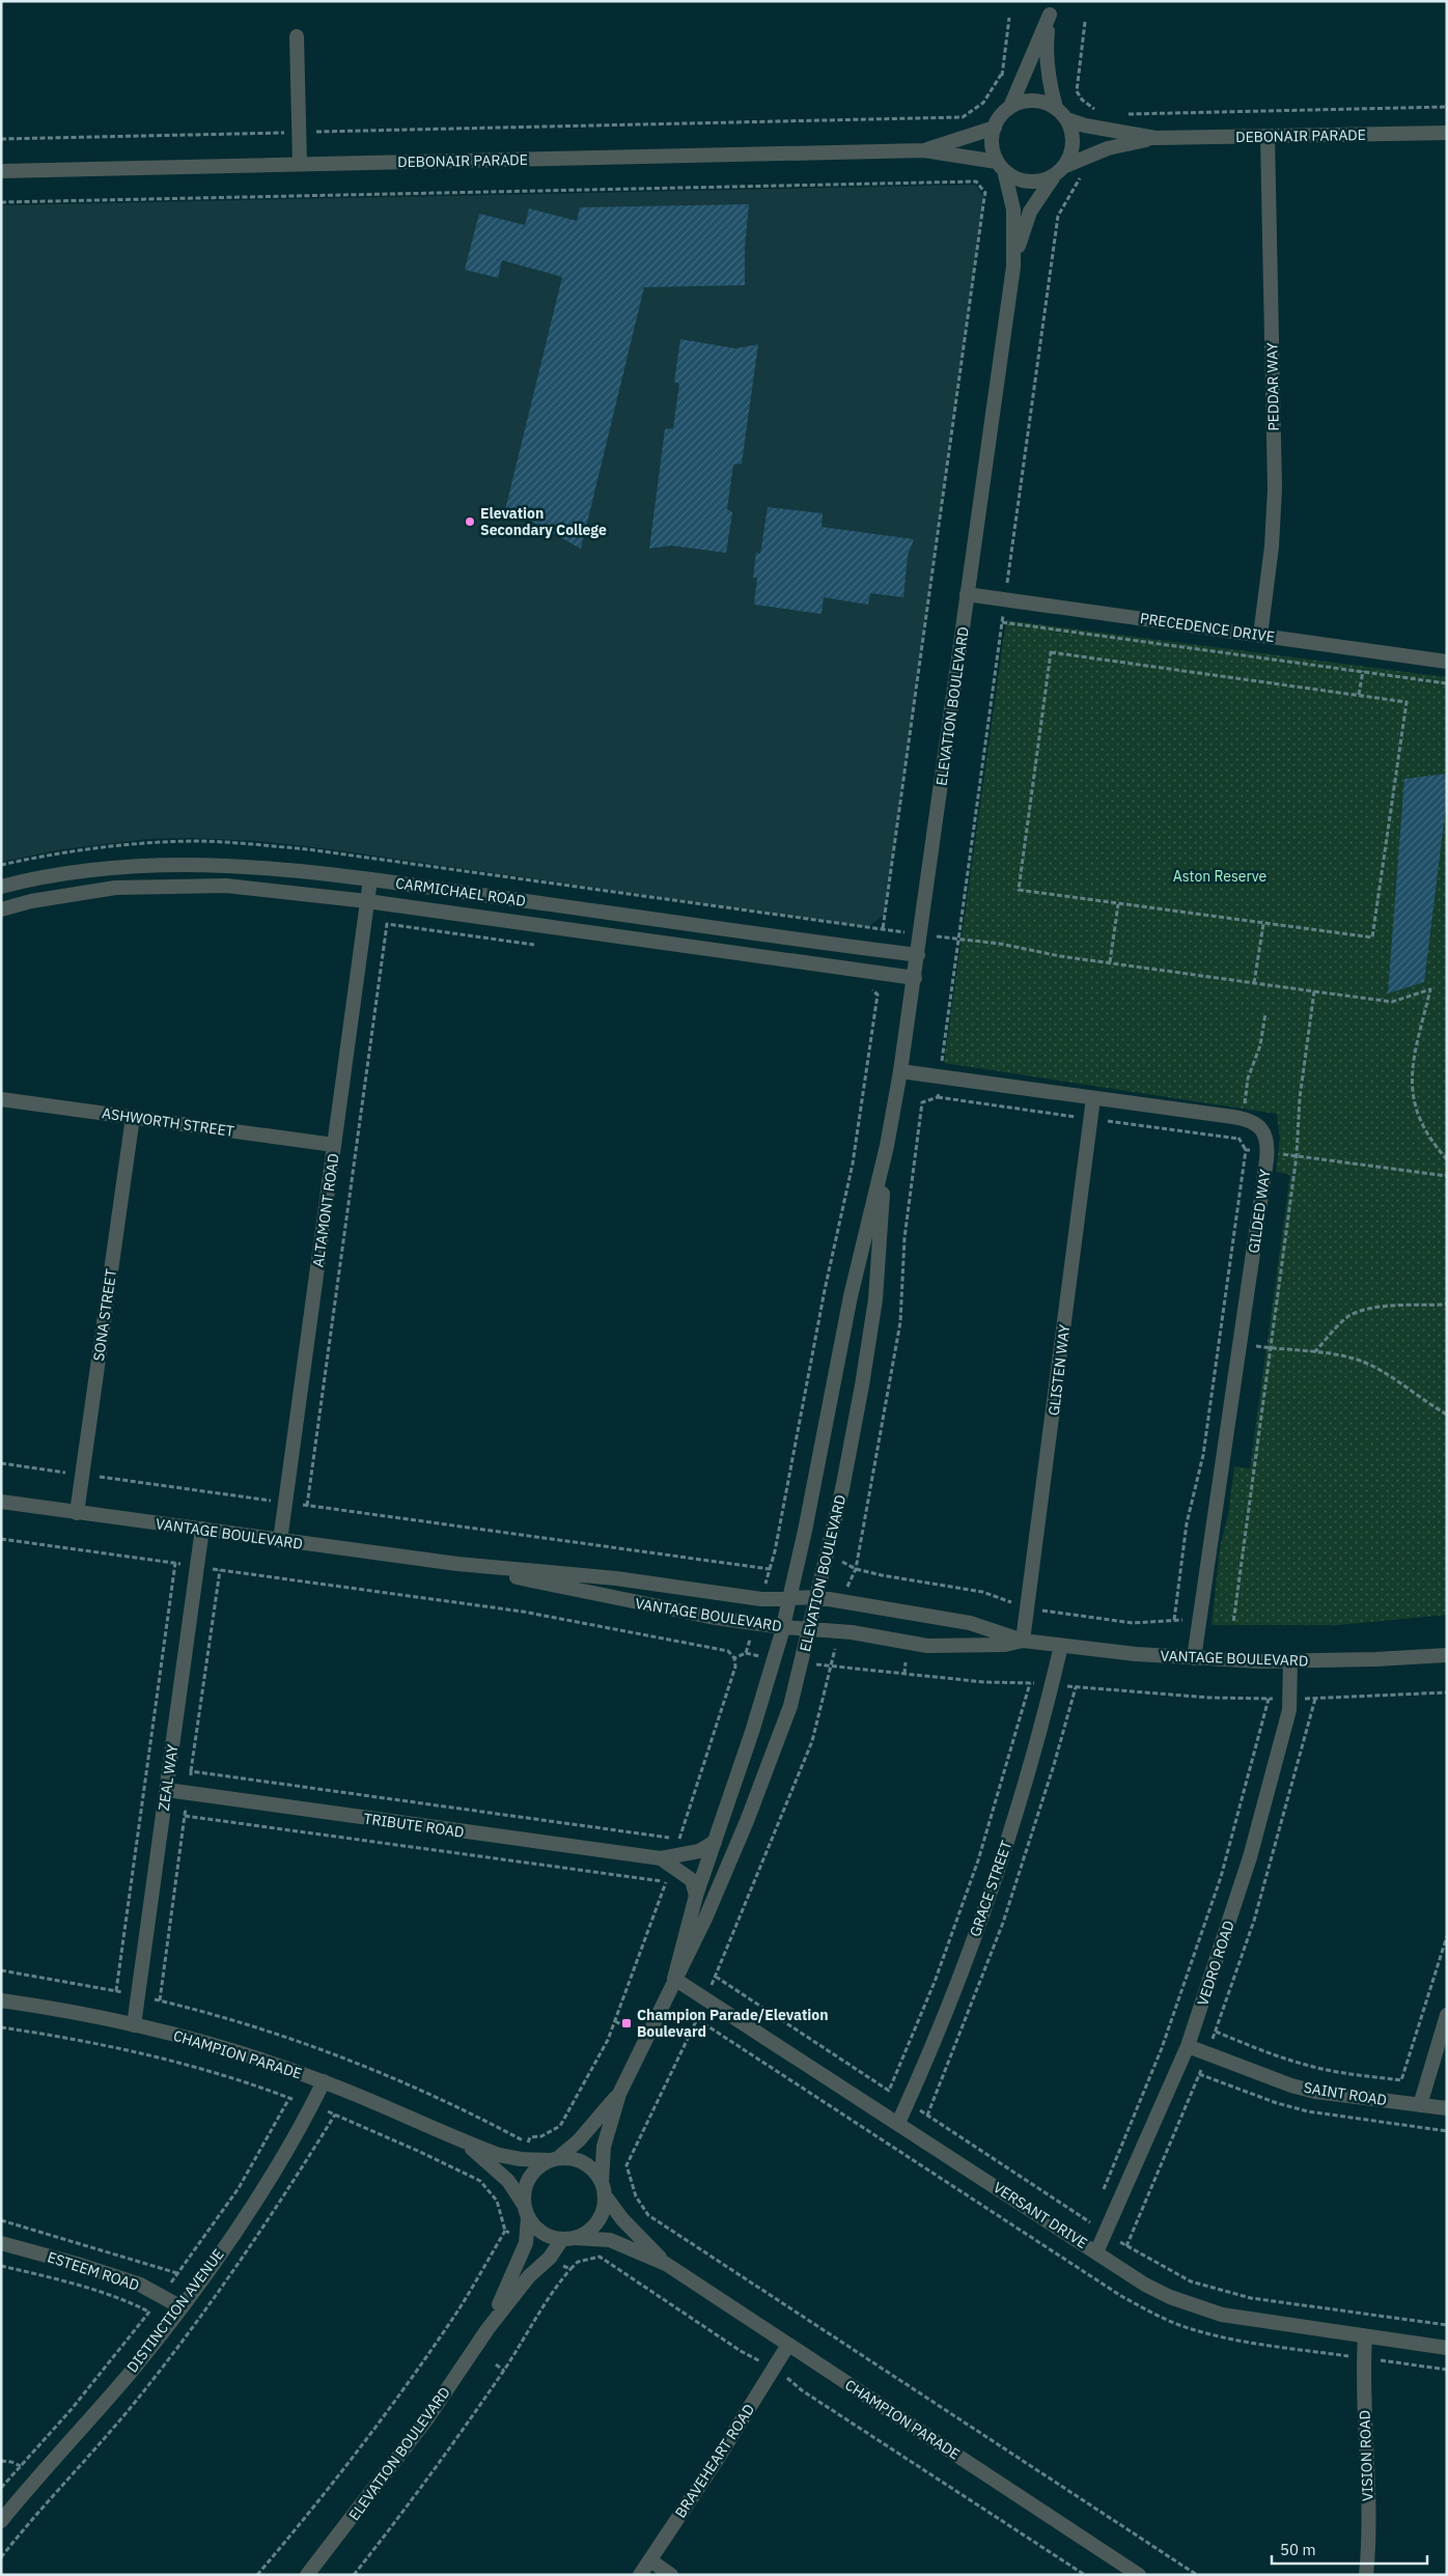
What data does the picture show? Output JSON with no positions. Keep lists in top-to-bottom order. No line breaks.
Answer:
{"streets":{"street":["DEBONAIR PARADE","PEDDAR WAY","PRECEDENCE DRIVE","ELEVATION BOULEVARD","CARMICHAEL ROAD","ASHWORTH STREET","ALTAMONT ROAD","GILDED WAY","SONA STREET","GLISTEN WAY","VANTAGE BOULEVARD","ZEAL WAY","TRIBUTE ROAD","GRACE STREET","VEDRO ROAD","CHAMPION PARADE","SAINT ROAD","VERSANT DRIVE","ESTEEM ROAD","DISTINCTION AVENUE","VISION ROAD","BRAVEHEART ROAD"]},"crossings":[["DEBONAIR PARADE","PEDDAR WAY"],["DEBONAIR PARADE","ELEVATION BOULEVARD"],["PEDDAR WAY","PRECEDENCE DRIVE"],["PRECEDENCE DRIVE","ELEVATION BOULEVARD"],["ELEVATION BOULEVARD","CARMICHAEL ROAD"],["ELEVATION BOULEVARD","GILDED WAY"],["ELEVATION BOULEVARD","VANTAGE BOULEVARD"],["ELEVATION BOULEVARD","CHAMPION PARADE"],["ELEVATION BOULEVARD","VERSANT DRIVE"],["CARMICHAEL ROAD","ALTAMONT ROAD"],["ASHWORTH STREET","ALTAMONT ROAD"],["ASHWORTH STREET","SONA STREET"],["ALTAMONT ROAD","VANTAGE BOULEVARD"],["GILDED WAY","GLISTEN WAY"],["GILDED WAY","VANTAGE BOULEVARD"],["SONA STREET","VANTAGE BOULEVARD"],["GLISTEN WAY","VANTAGE BOULEVARD"],["VANTAGE BOULEVARD","ZEAL WAY"],["VANTAGE BOULEVARD","GRACE STREET"],["VANTAGE BOULEVARD","VEDRO ROAD"],["ZEAL WAY","TRIBUTE ROAD"],["ZEAL WAY","CHAMPION PARADE"],["GRACE STREET","VERSANT DRIVE"],["VEDRO ROAD","SAINT ROAD"],["VEDRO ROAD","VERSANT DRIVE"],["CHAMPION PARADE","DISTINCTION AVENUE"],["CHAMPION PARADE","BRAVEHEART ROAD"],["VERSANT DRIVE","VISION ROAD"],["ESTEEM ROAD","DISTINCTION AVENUE"]],"parks":["Aston Reserve"],"places":{"other":["Elevation Secondary College"],"transit":["Champion Parade/Elevation Boulevard"]},"scale_bar":"50 m"}
